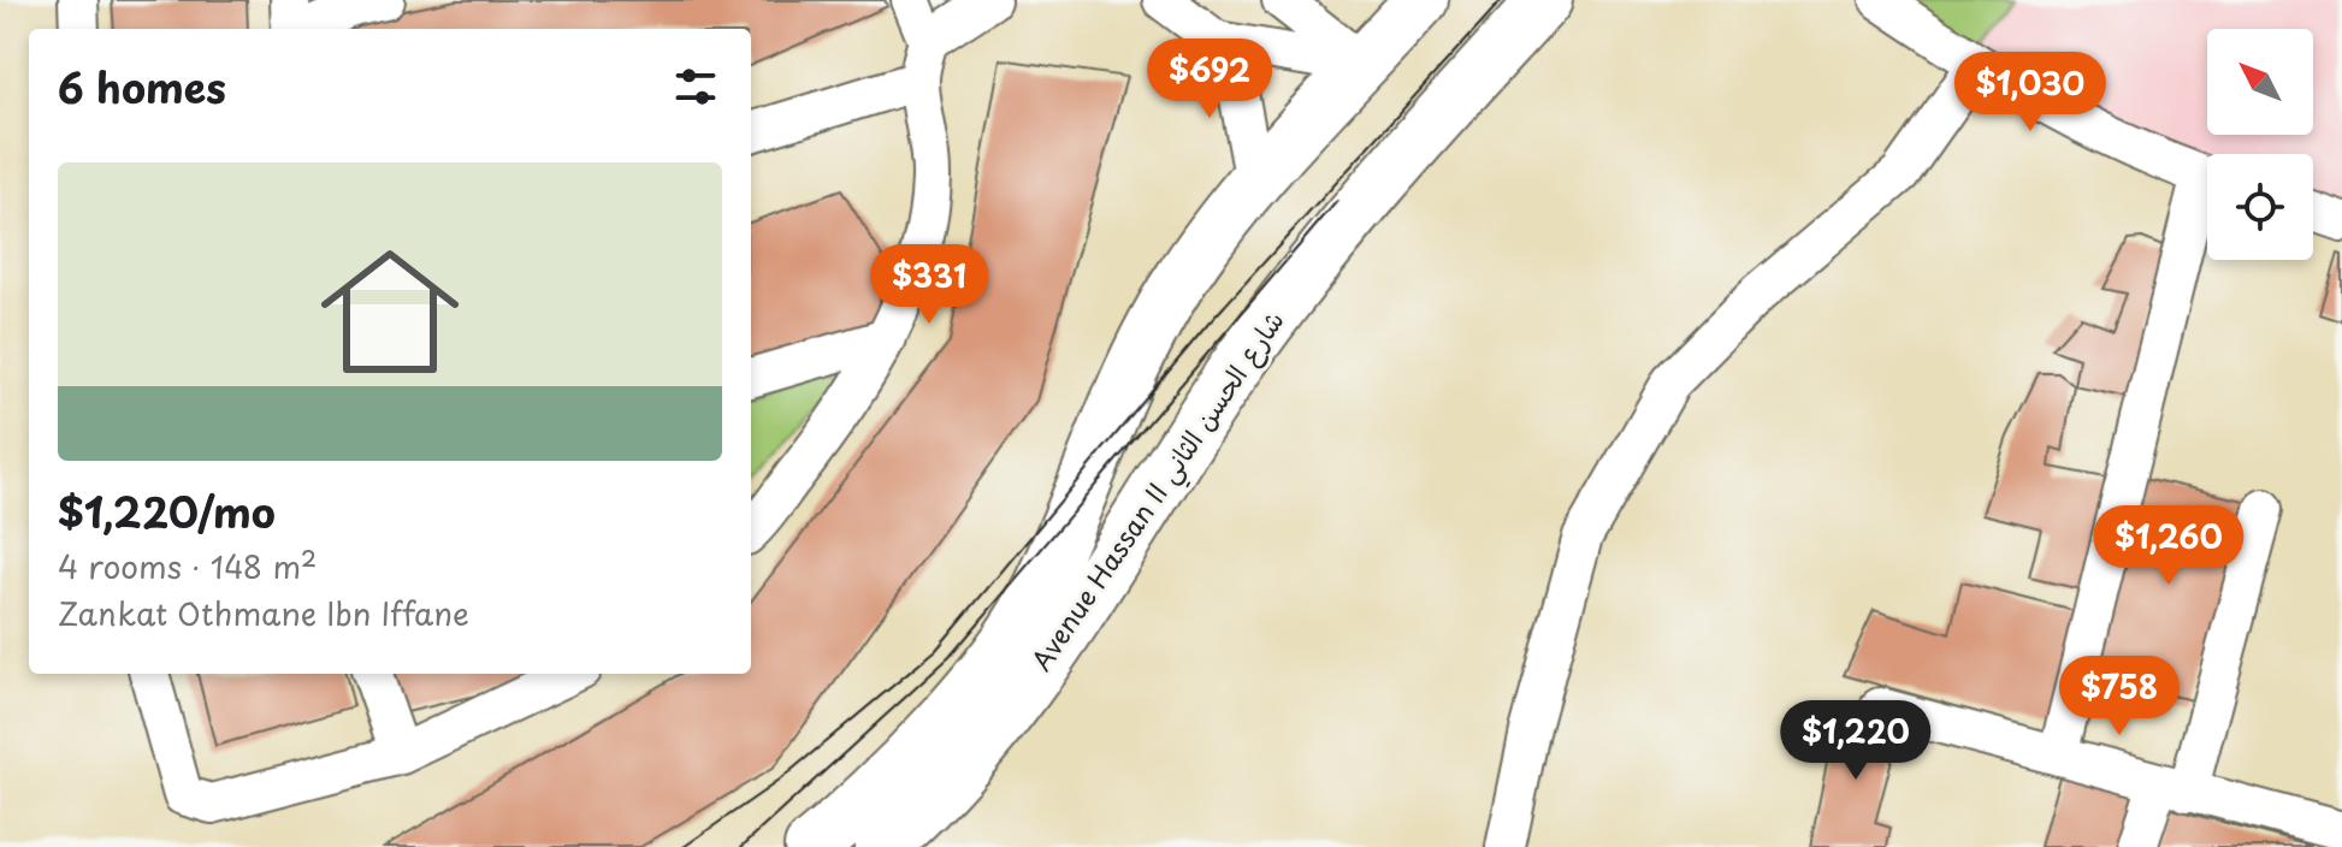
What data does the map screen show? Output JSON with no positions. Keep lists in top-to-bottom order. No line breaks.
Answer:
{"streets":{"highway":["Avenue Hassan II شارع الحسن الثاني"]},"north":"top left","page":{"heading":"6 homes","price":["$692","$1,030","$331","$1,260","$758","$1,220"],"list":[{"name":"$1,220/mo","note":"4 rooms · 148 m² · Zankat Othmane Ibn Iffane"}]}}
